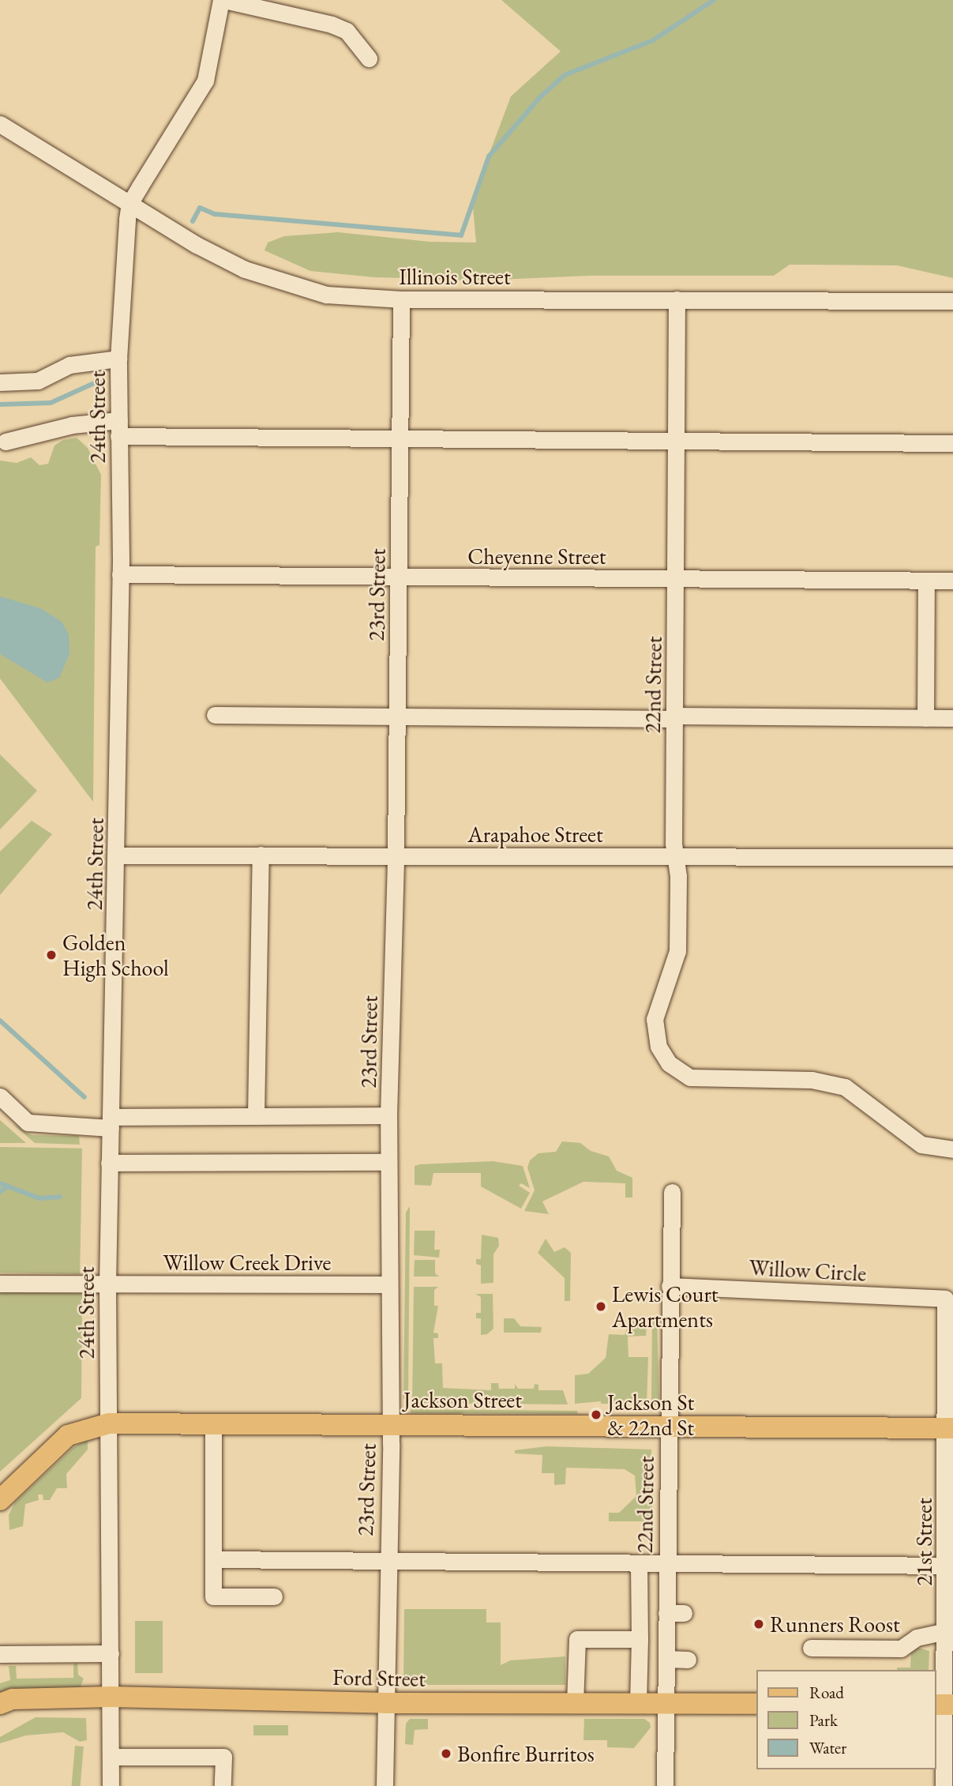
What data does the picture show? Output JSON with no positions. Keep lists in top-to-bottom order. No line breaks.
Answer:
{"streets":{"main road":["Jackson Street","Ford Street"],"street":["Illinois Street","24th Street","Cheyenne Street","23rd Street","22nd Street","Arapahoe Street","Willow Creek Drive","Willow Circle","21st Street"]},"crossings":[["Illinois Street","24th Street"],["Illinois Street","23rd Street"],["Illinois Street","22nd Street"],["24th Street","Cheyenne Street"],["24th Street","Arapahoe Street"],["24th Street","Willow Creek Drive"],["24th Street","Jackson Street"],["24th Street","Ford Street"],["Cheyenne Street","23rd Street"],["Cheyenne Street","22nd Street"],["23rd Street","Arapahoe Street"],["23rd Street","Willow Creek Drive"],["23rd Street","Jackson Street"],["23rd Street","Ford Street"],["22nd Street","Arapahoe Street"],["22nd Street","Willow Circle"],["22nd Street","Jackson Street"],["22nd Street","Ford Street"],["Willow Circle","21st Street"],["Jackson Street","21st Street"]],"places":["Golden High School","Lewis Court Apartments","Jackson St & 22nd St","Runners Roost","Bonfire Burritos"],"legend":["Road","Park","Water"]}
